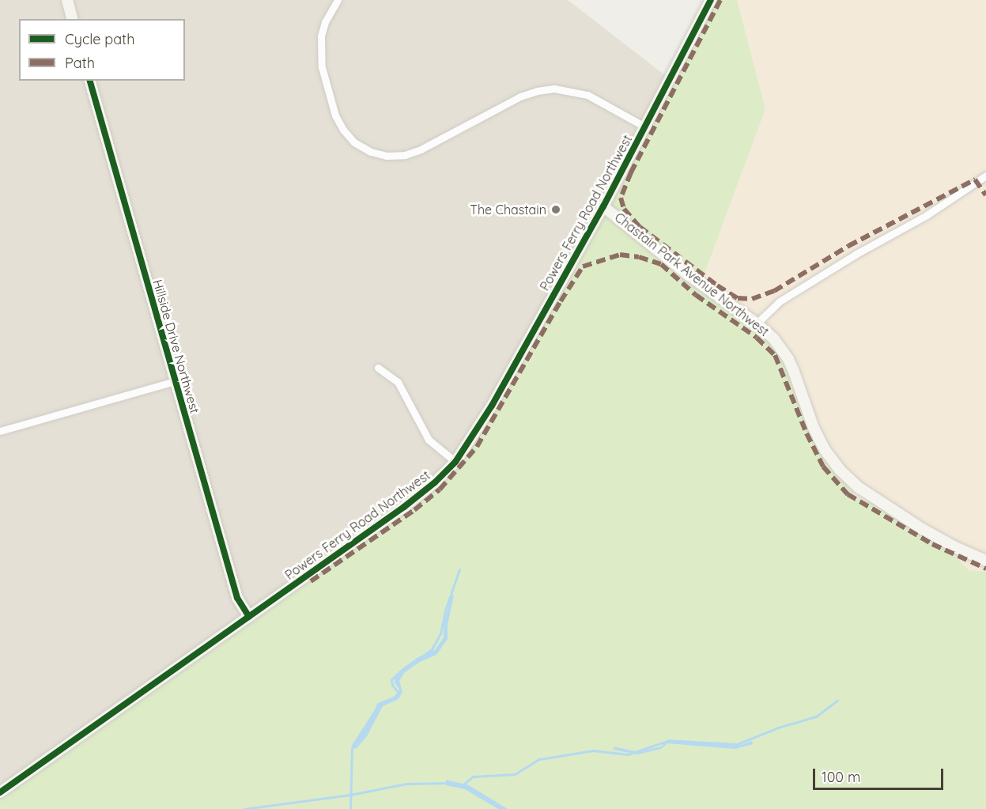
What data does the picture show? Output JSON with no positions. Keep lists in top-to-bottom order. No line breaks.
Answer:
{"streets":{"street":["Powers Ferry Road Northwest","Chastain Park Avenue Northwest","Hillside Drive Northwest"]},"crossings":[["Powers Ferry Road Northwest","Chastain Park Avenue Northwest"],["Powers Ferry Road Northwest","Hillside Drive Northwest"]],"places":["The Chastain"],"legend":["Cycle path","Path"],"scale_bar":"100 m"}
